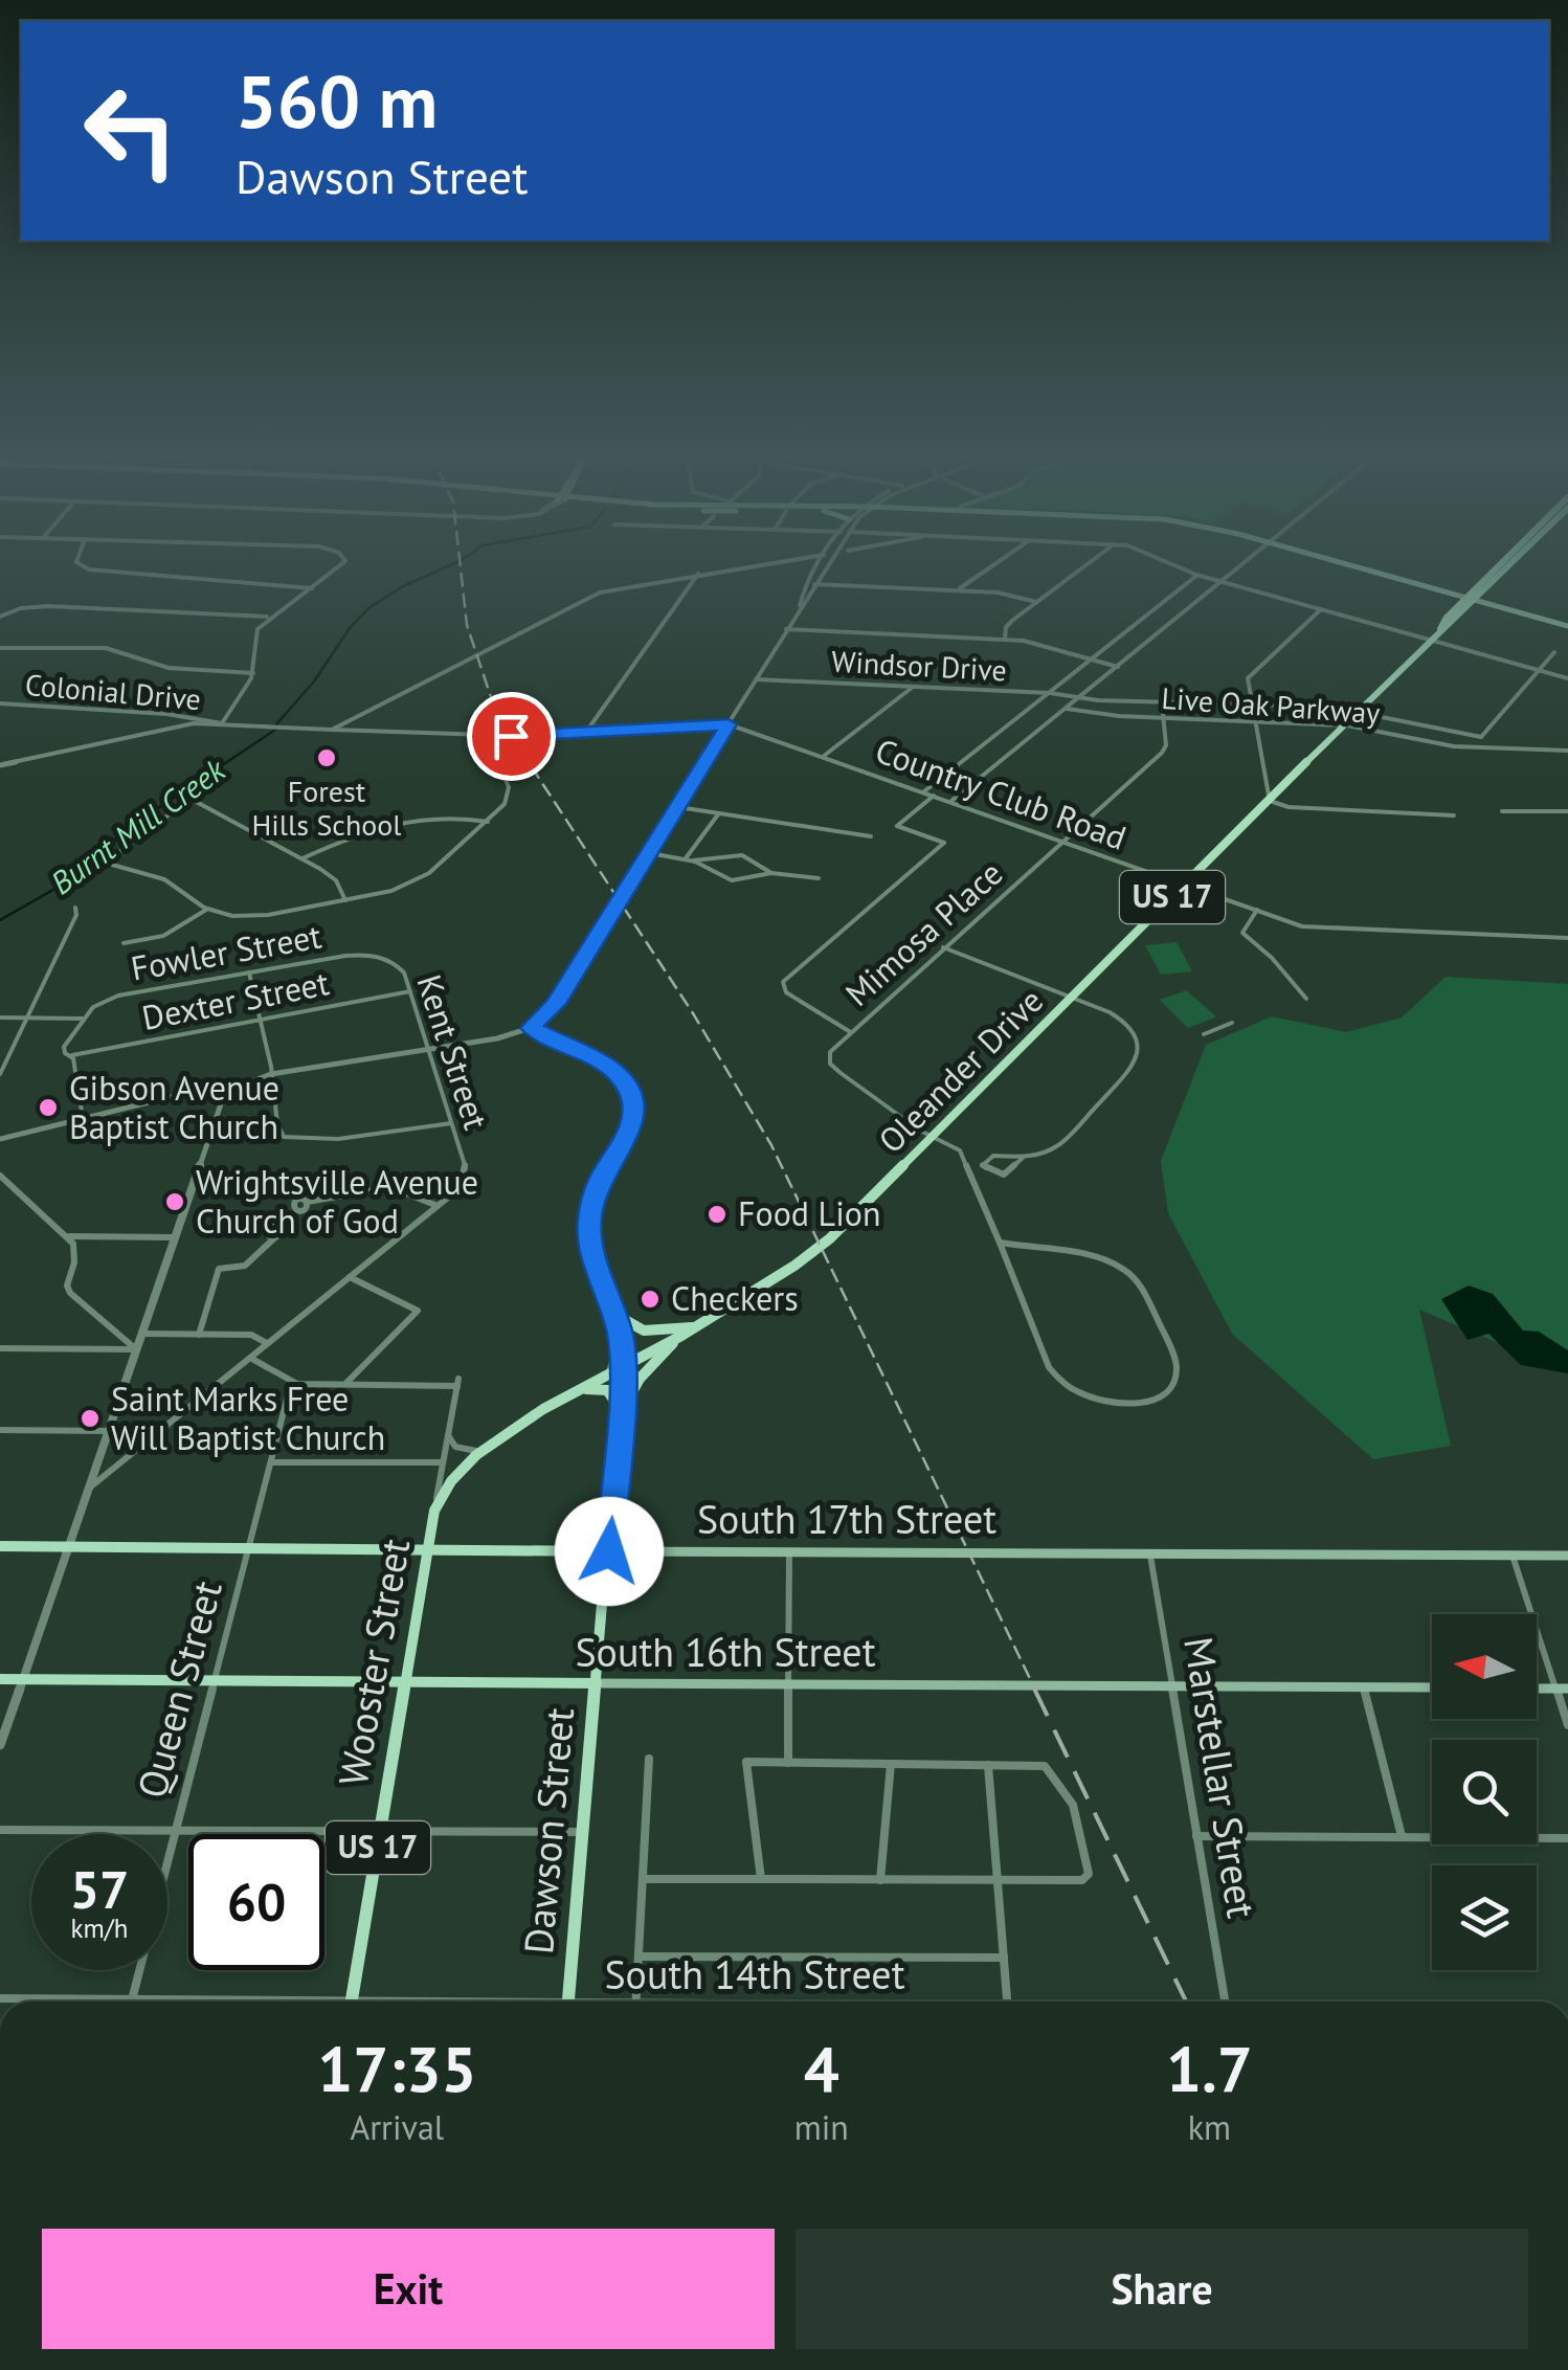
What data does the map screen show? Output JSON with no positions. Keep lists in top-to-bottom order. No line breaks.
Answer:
{"streets":{"main road":["US 17","Oleander Drive","South 17th Street","South 16th Street","Wooster Street","Dawson Street"],"street":["Windsor Drive","Colonial Drive","Live Oak Parkway","Country Club Road","Mimosa Place","Fowler Street","Dexter Street","Kent Street","Queen Street","Marstellar Street","South 14th Street"]},"crossings":[["Windsor Drive","Live Oak Parkway"],["Live Oak Parkway","Mimosa Place"],["Live Oak Parkway","Oleander Drive"],["Country Club Road","Mimosa Place"],["Country Club Road","Oleander Drive"],["US 17","Oleander Drive"],["US 17","Dawson Street"],["Mimosa Place","Oleander Drive"],["Fowler Street","Kent Street"],["Dexter Street","Kent Street"],["Oleander Drive","Wooster Street"],["Oleander Drive","Dawson Street"],["South 17th Street","Wooster Street"],["South 17th Street","Queen Street"],["South 17th Street","Marstellar Street"],["South 17th Street","Dawson Street"],["South 16th Street","Wooster Street"],["South 16th Street","Queen Street"],["South 16th Street","Marstellar Street"],["South 16th Street","Dawson Street"],["Queen Street","South 14th Street"]],"water":["Burnt Mill Creek"],"places":["Forest Hills School","Gibson Avenue Baptist Church","Wrightsville Avenue Church of God","Food Lion","Checkers","Saint Marks Free Will Baptist Church"],"north":"left","page":{"turn":["560 m","Dawson Street"],"speed":"57 km/h","limit":"60","eta":["17:35","Arrival","4","min","1.7","km"],"buttons":["Exit","Share"]}}
